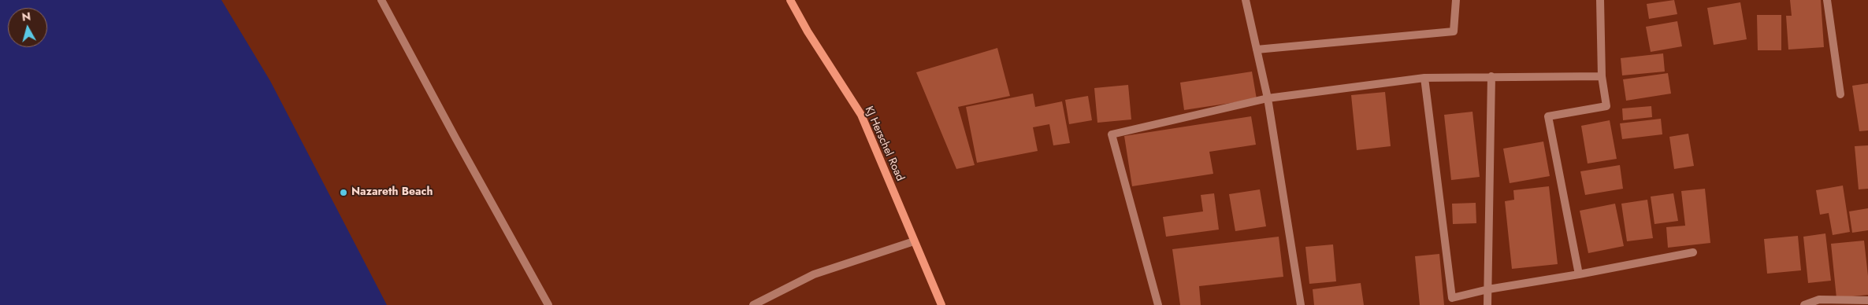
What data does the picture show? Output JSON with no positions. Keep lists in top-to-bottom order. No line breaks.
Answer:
{"streets":{"main road":["KJ Herschel Road"]},"places":["Nazareth Beach"],"north":"top"}
